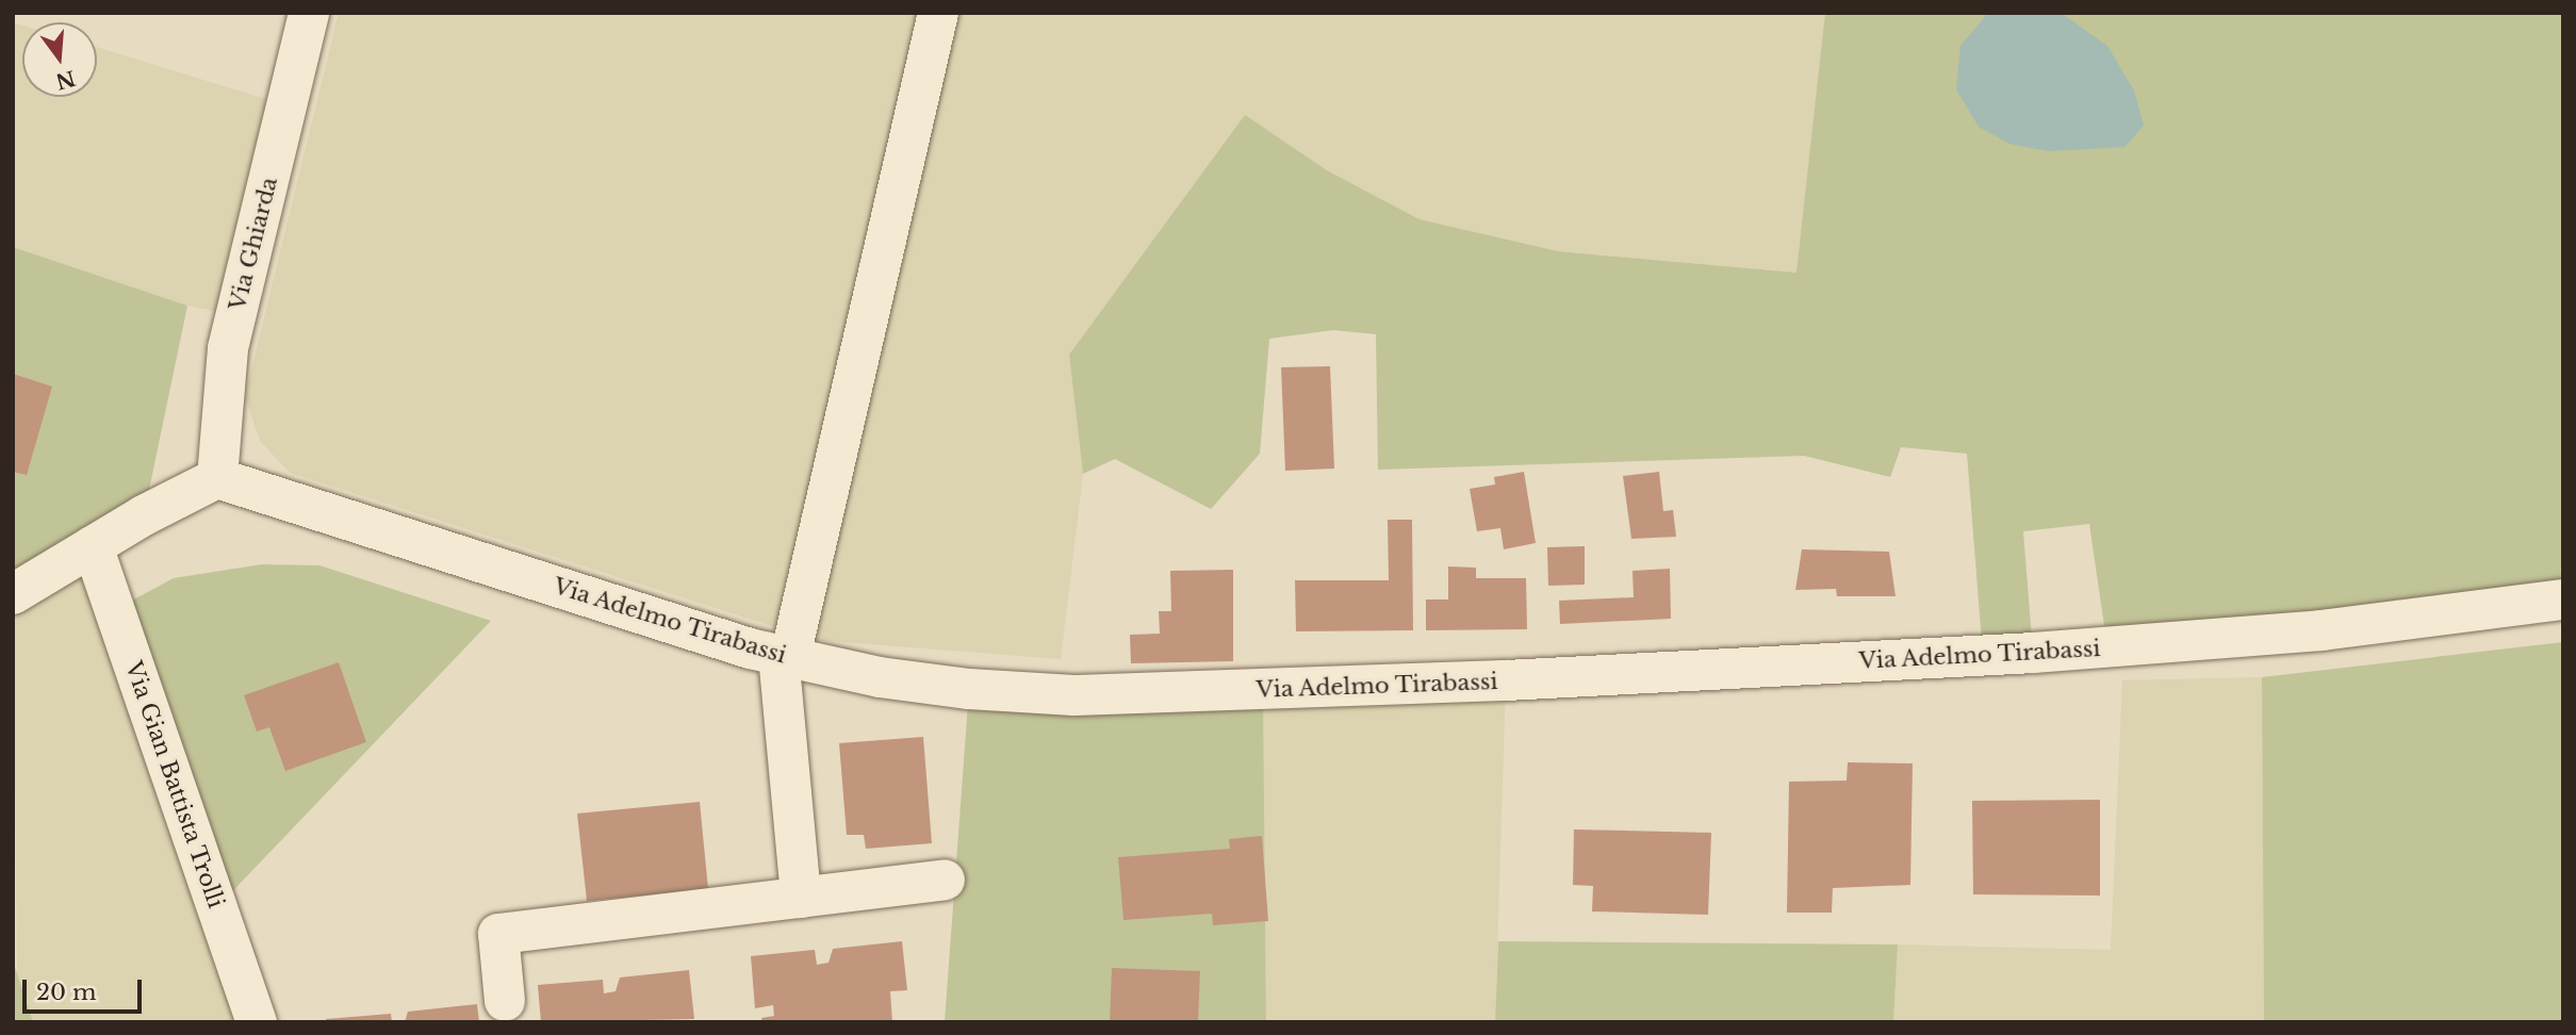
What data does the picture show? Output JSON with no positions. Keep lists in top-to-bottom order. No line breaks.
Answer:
{"streets":{"street":["Via Ghiarda","Via Adelmo Tirabassi","Via Gian Battista Trolli"]},"crossings":[["Via Ghiarda","Via Adelmo Tirabassi"]],"scale_bar":"20 m","north":"bottom"}
